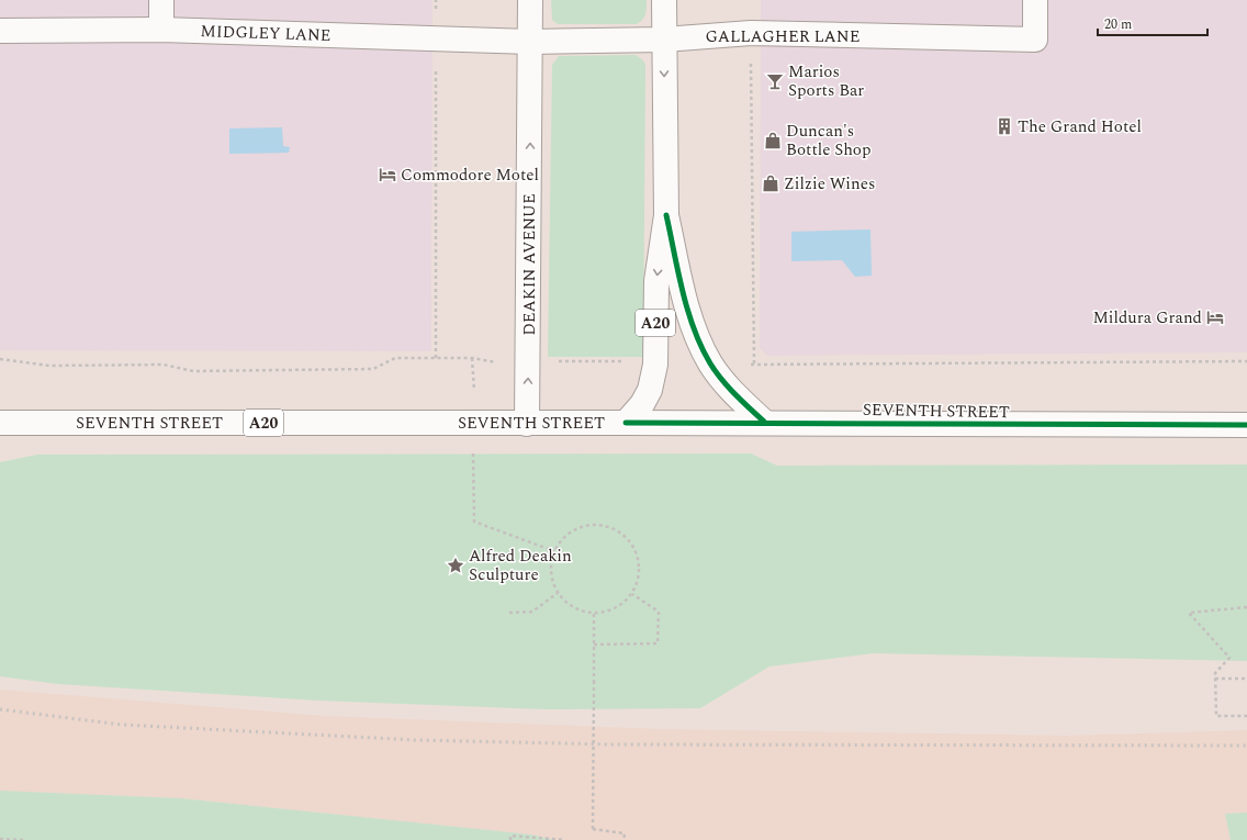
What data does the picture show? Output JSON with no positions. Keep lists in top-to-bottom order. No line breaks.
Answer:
{"streets":{"main road":["MIDGLEY LANE","GALLAGHER LANE","DEAKIN AVENUE","A20","SEVENTH STREET"]},"crossings":[["MIDGLEY LANE","GALLAGHER LANE"],["MIDGLEY LANE","DEAKIN AVENUE"],["GALLAGHER LANE","DEAKIN AVENUE"],["GALLAGHER LANE","A20"],["DEAKIN AVENUE","SEVENTH STREET"],["A20","SEVENTH STREET"]],"places":{"bar":["Marios Sports Bar"],"building":["The Grand Hotel"],"shop":["Duncan's Bottle Shop","Zilzie Wines"],"hotel":["Commodore Motel","Mildura Grand"],"place":["Alfred Deakin Sculpture"]},"scale_bar":"20 m"}
